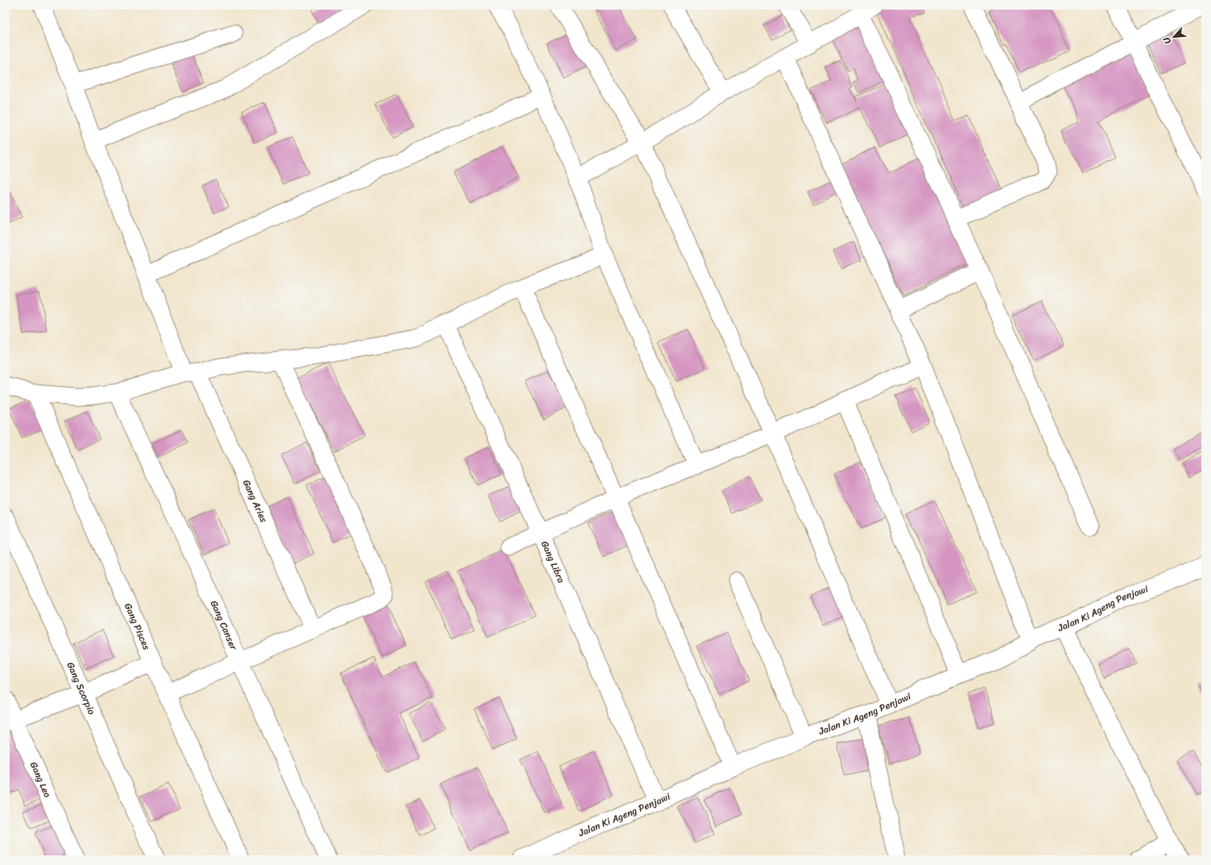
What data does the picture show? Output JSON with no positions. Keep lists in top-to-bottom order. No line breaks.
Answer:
{"streets":{"main road":["Jalan Ki Ageng Penjawi"],"street":["Gang Aries","Gang Libra","Gang Canser","Gang Pisces","Gang Scorpio","Gang Leo"]},"crossings":[["Gang Libra","Jalan Ki Ageng Penjawi"]],"north":"bottom left"}
